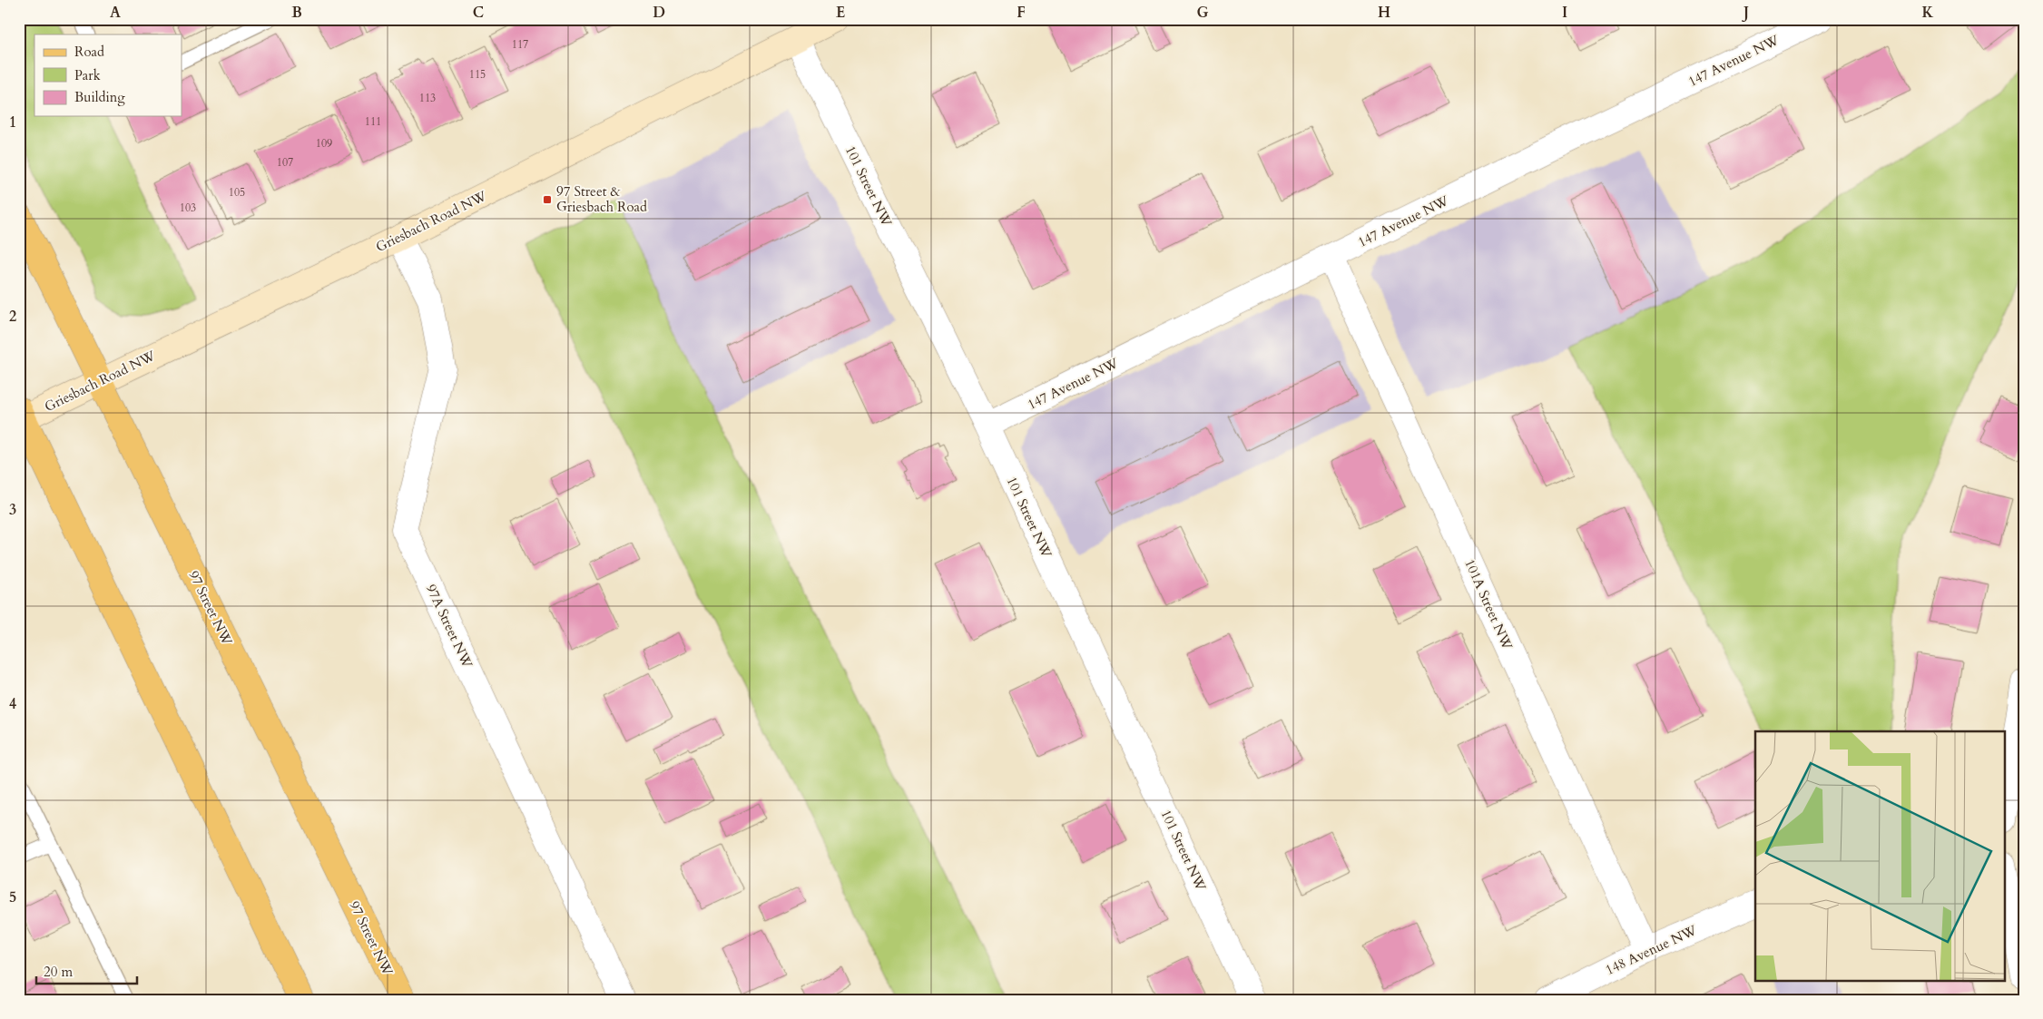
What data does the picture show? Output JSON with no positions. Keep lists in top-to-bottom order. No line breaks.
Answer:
{"streets":{"main road":["97 Street NW"],"street":["147 Avenue NW","101 Street NW","Griesbach Road NW","101A Street NW","97A Street NW","148 Avenue NW"]},"crossings":[["147 Avenue NW","101 Street NW"],["147 Avenue NW","101A Street NW"],["101 Street NW","Griesbach Road NW"],["Griesbach Road NW","97 Street NW"],["Griesbach Road NW","97A Street NW"],["101A Street NW","148 Avenue NW"]],"places":{"transit":["97 Street & Griesbach Road"]},"house_numbers":["117","115","113","111","109","107","105","103"],"legend":["Road","Park","Building"],"scale_bar":"20 m","grid":{"columns":["A","B","C","D","E","F","G","H","I","J","K"],"rows":["1","2","3","4","5"]}}
